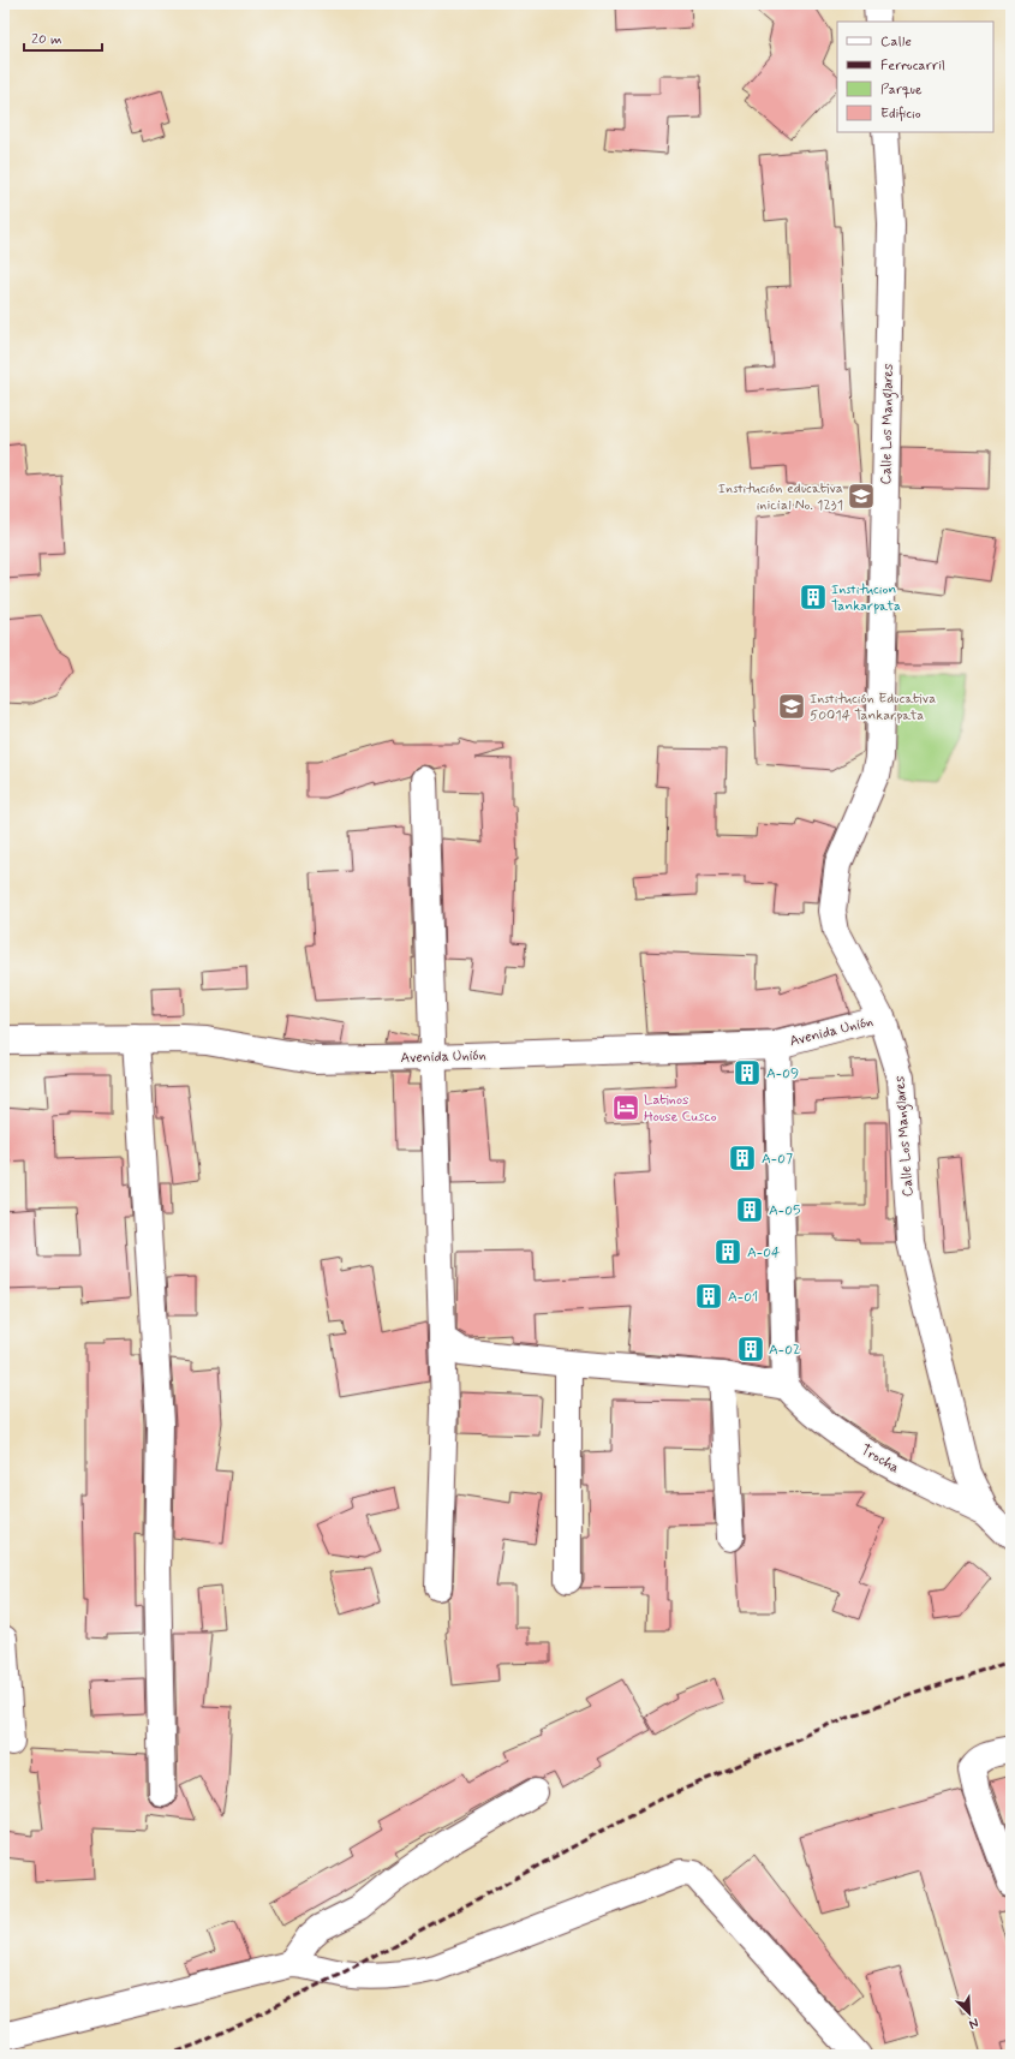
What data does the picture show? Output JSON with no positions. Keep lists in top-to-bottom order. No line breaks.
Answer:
{"streets":{"street":["Calle Los Manglares","Avenida Unión","Trocha"]},"crossings":[["Calle Los Manglares","Avenida Unión"],["Calle Los Manglares","Trocha"]],"places":{"school or university":["Institución educativa inicial No. 1231","Institución Educativa 50014 Tankarpata"],"building":["Institucion Tankarpata","A-09","A-07","A-05","A-04","A-01","A-02"],"hotel":["Latinos House Cusco"]},"legend":["Calle","Ferrocarril","Parque","Edificio"],"scale_bar":"20 m","north":"bottom right"}
